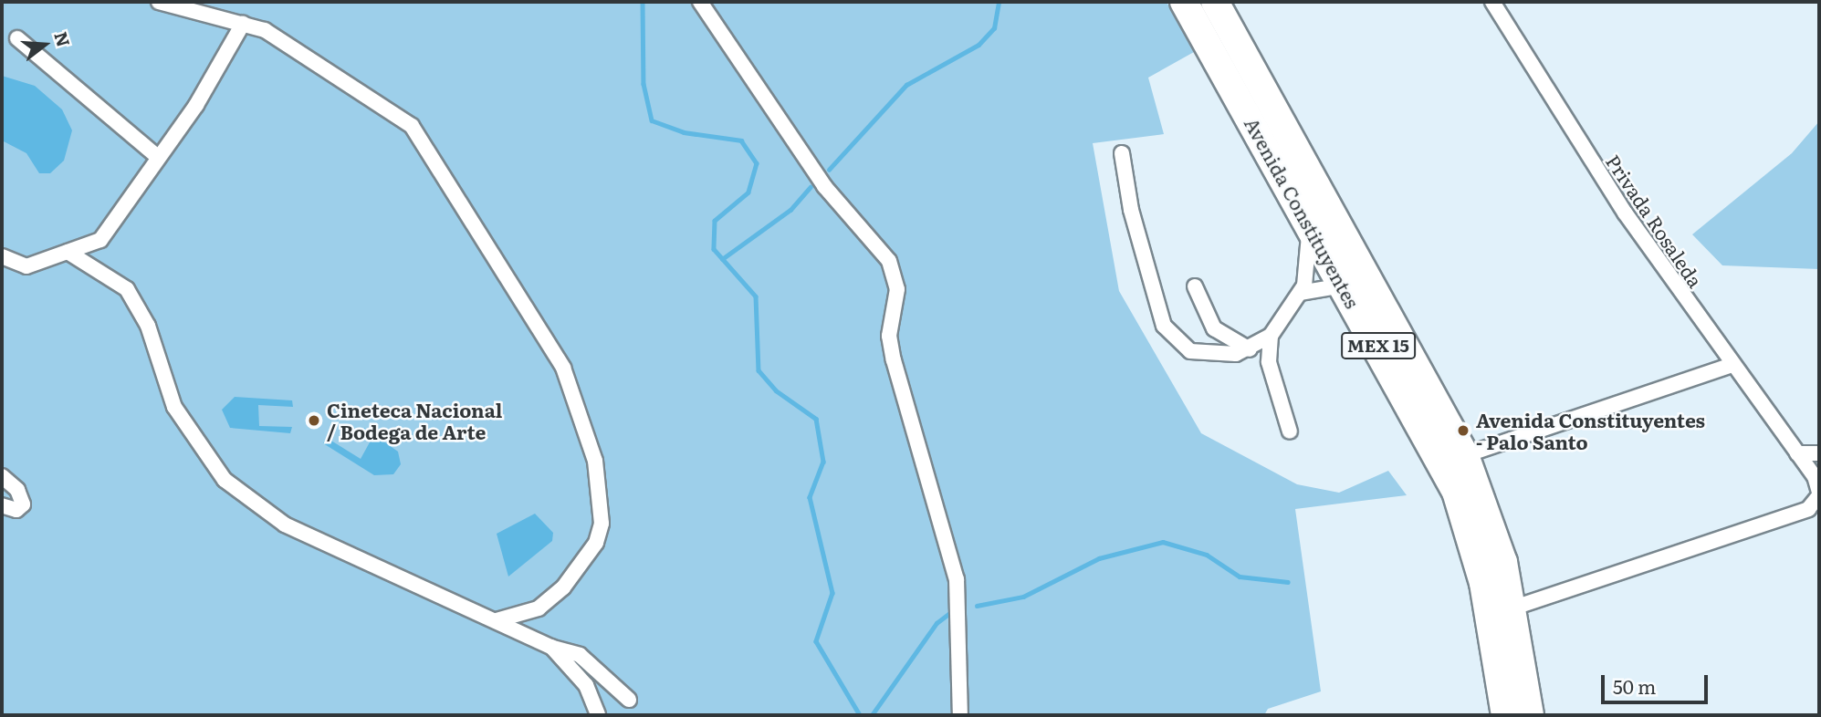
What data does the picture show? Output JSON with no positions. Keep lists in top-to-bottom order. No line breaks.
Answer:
{"streets":{"highway":["Avenida Constituyentes","MEX 15"],"street":["Privada Rosaleda"]},"crossings":[["Avenida Constituyentes","Privada Rosaleda"]],"places":["Cineteca Nacional / Bodega de Arte","Avenida Constituyentes - Palo Santo"],"scale_bar":"50 m","north":"right"}
